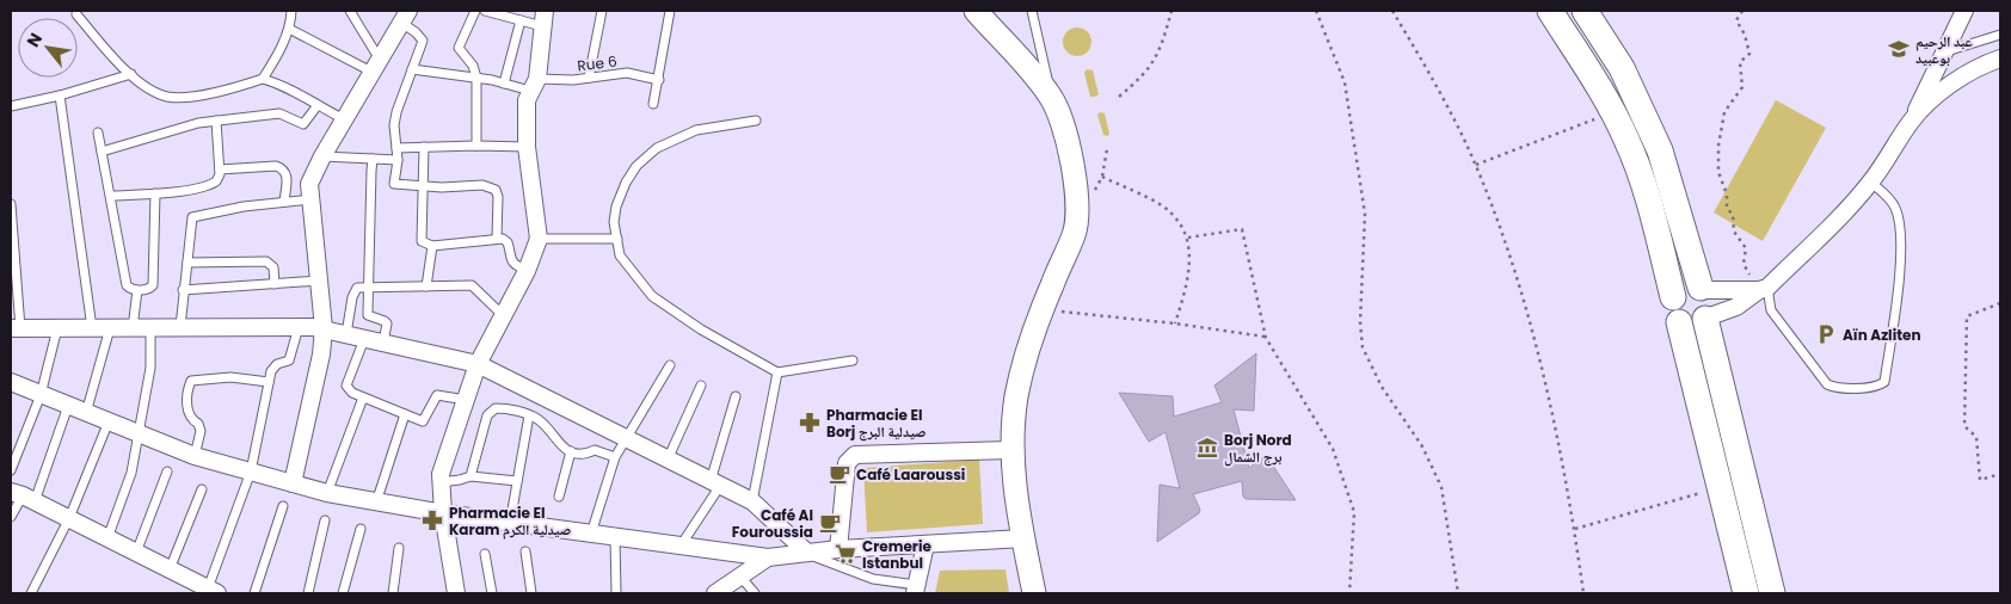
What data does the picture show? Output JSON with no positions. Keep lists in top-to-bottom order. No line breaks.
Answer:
{"streets":{"lane":["Rue 6"]},"places":{"school or university":["عبد الرحيم بوعبيد"],"parking":["Aïn Azliten"],"pharmacy":["Pharmacie El Borj صيدلية البرج","Pharmacie El Karam صيدلية الكرم"],"museum":["Borj Nord برج الشمال"],"cafe":["Café Laaroussi","Café Al Fouroussia"],"supermarket":["Cremerie Istanbul"]},"north":"top left"}
